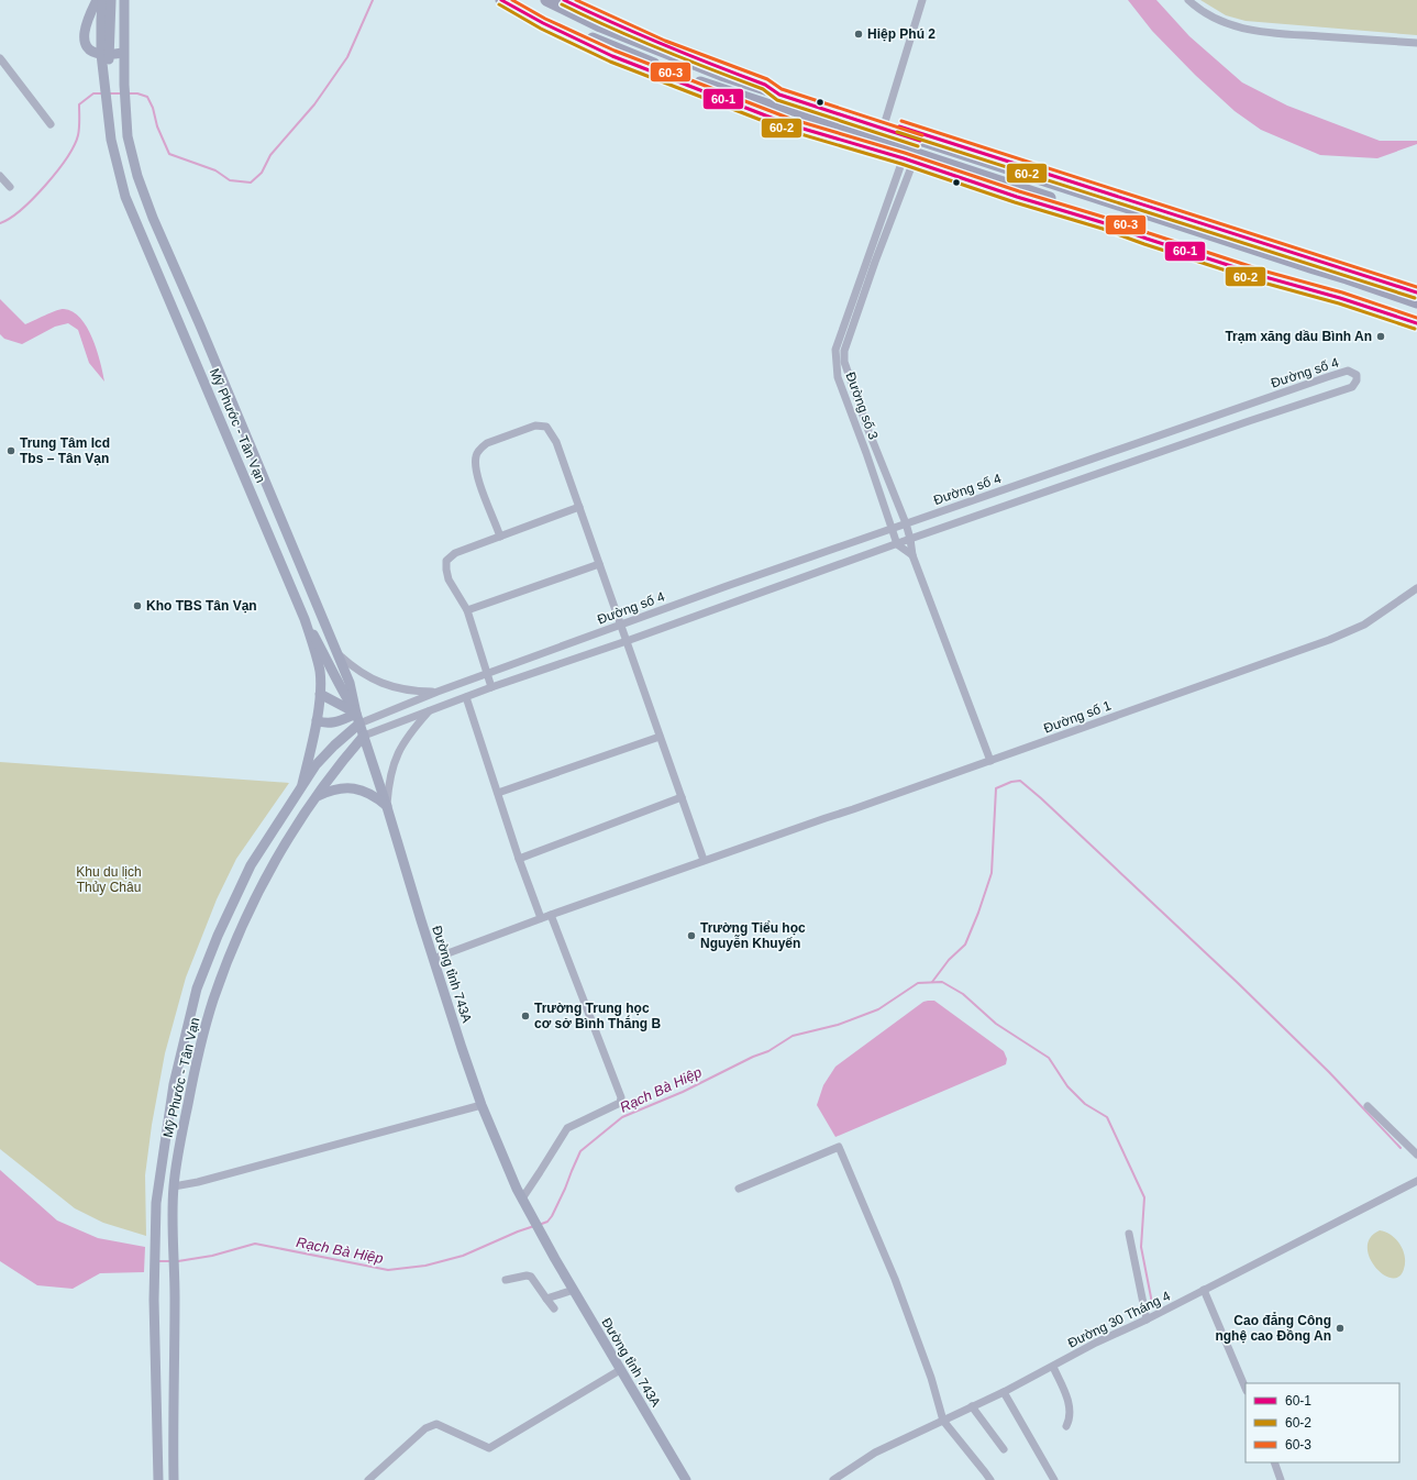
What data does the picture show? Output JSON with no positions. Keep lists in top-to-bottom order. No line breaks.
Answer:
{"streets":{"main road":["Mỹ Phước - Tân Vạn","Đường tỉnh 743A"],"street":["Đường số 4","Đường số 3","Đường số 1","Đường 30 Tháng 4"]},"crossings":[["Đường số 4","Đường số 3"],["Đường số 4","Mỹ Phước - Tân Vạn"],["Đường số 4","Đường tỉnh 743A"],["Đường số 3","Đường số 1"],["Mỹ Phước - Tân Vạn","Đường tỉnh 743A"],["Đường số 1","Đường tỉnh 743A"]],"water":["Rạch Bà Hiệp"],"parks":["Khu du lịch Thủy Châu"],"places":["Hiệp Phú 2","Trạm xăng dầu Bình An","Trung Tâm Icd Tbs – Tân Vạn","Kho TBS Tân Vạn","Trường Tiểu học Nguyễn Khuyến","Trường Trung học cơ sở Bình Thắng B","Cao đẳng Công nghệ cao Đồng An"],"lines":["transit line 60-1","transit line 60-3","transit line 60-2"],"legend":["60-1","60-2","60-3"]}
